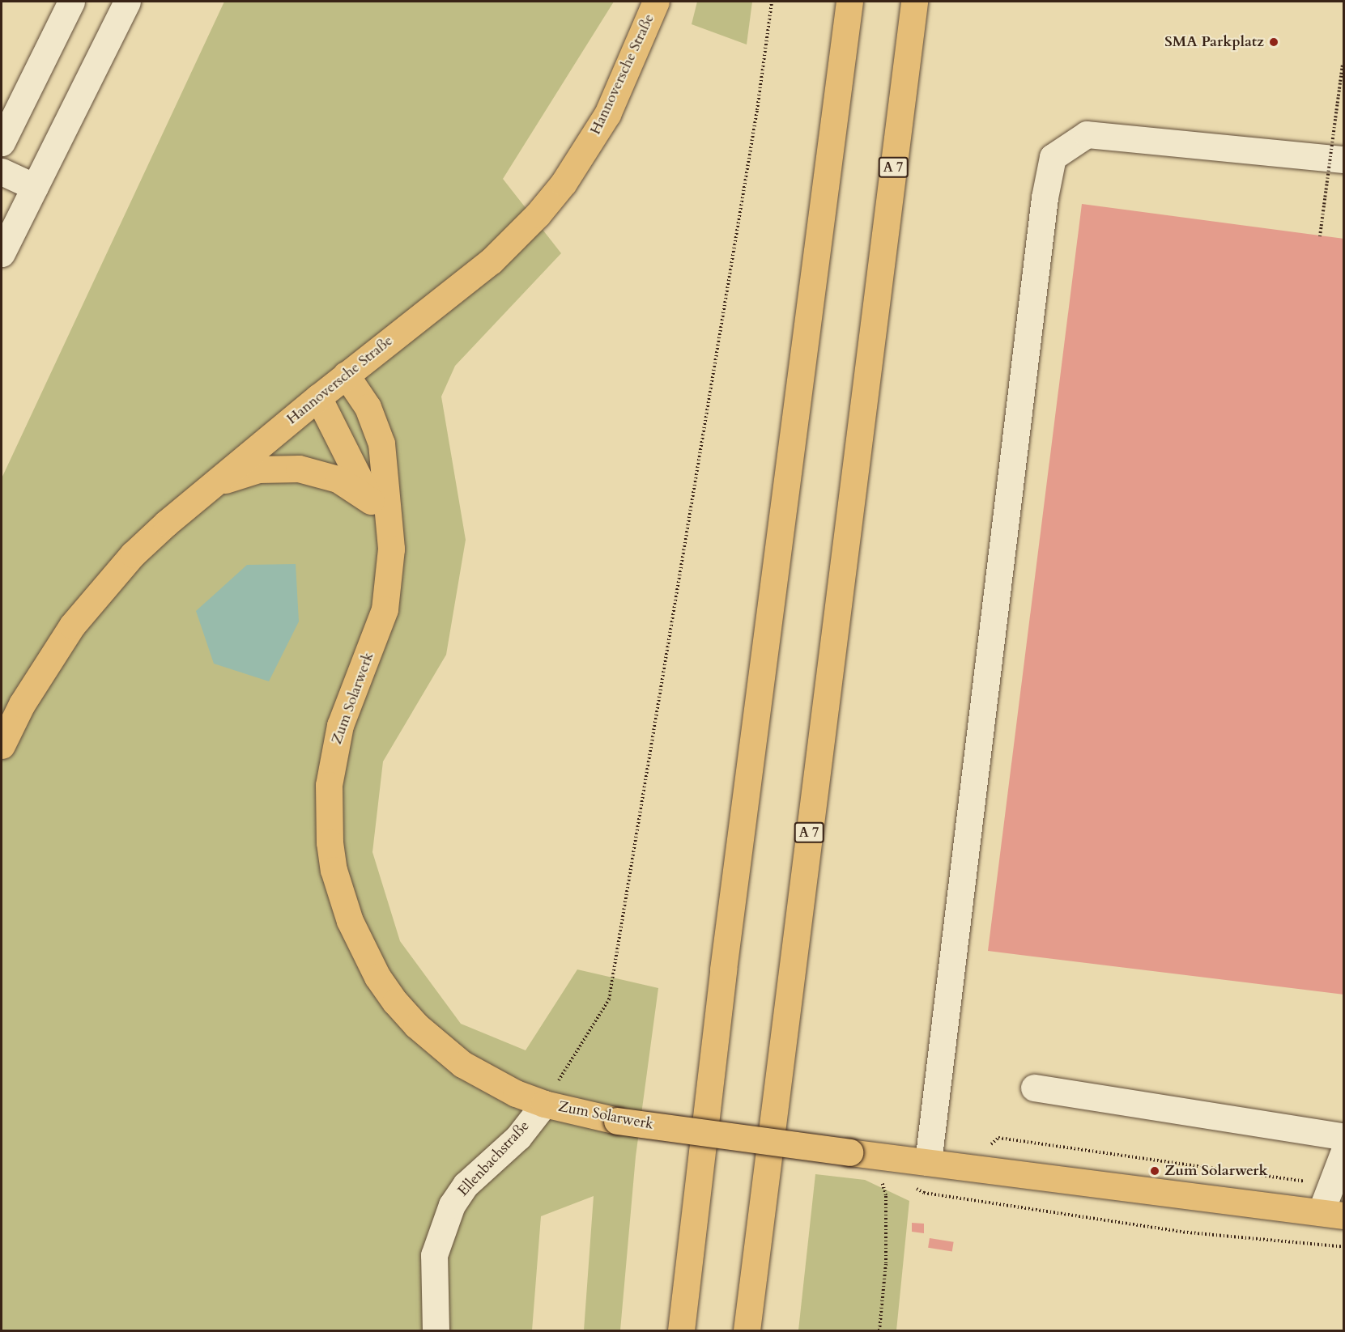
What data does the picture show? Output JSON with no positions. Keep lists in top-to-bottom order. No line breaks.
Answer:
{"streets":{"main road":["Hannoversche Straße","A 7","Zum Solarwerk"],"street":["Ellenbachstraße"]},"crossings":[["Hannoversche Straße","Zum Solarwerk"],["Zum Solarwerk","Ellenbachstraße"]],"places":["SMA Parkplatz","Zum Solarwerk"]}
